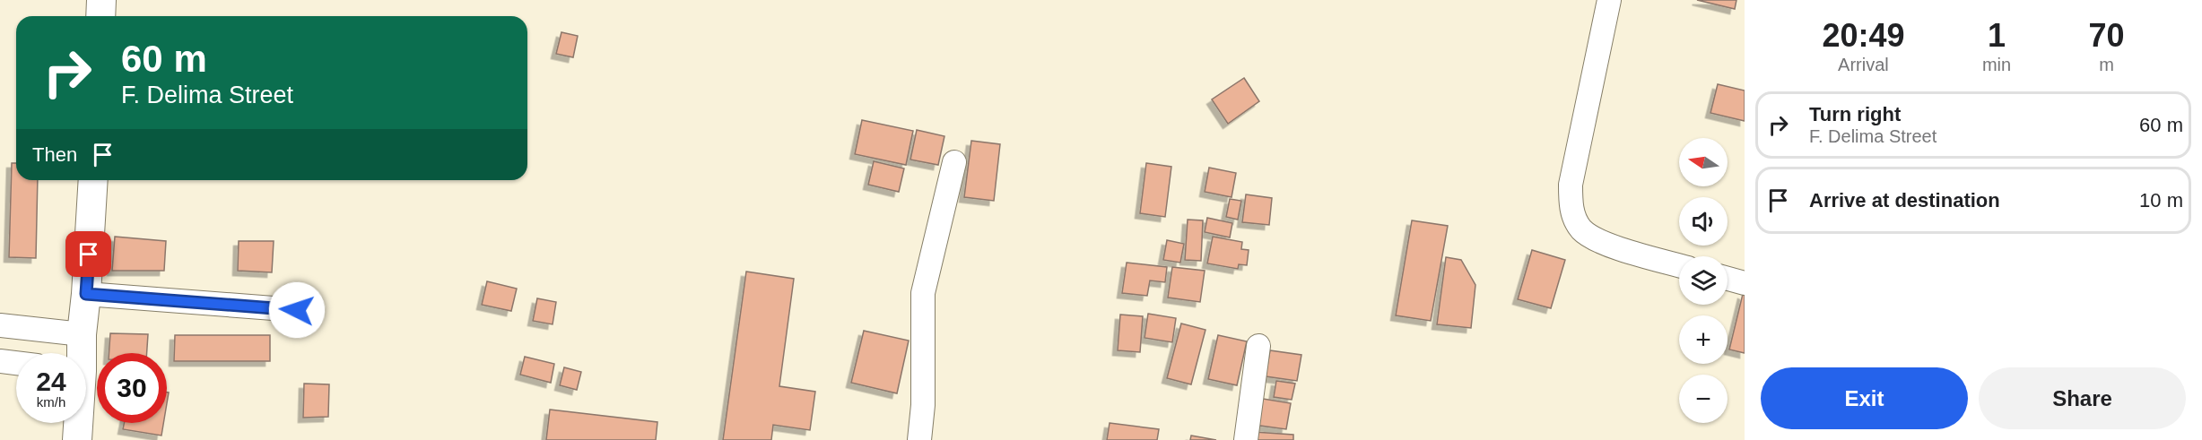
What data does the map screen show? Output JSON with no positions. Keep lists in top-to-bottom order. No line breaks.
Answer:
{"north":"left","page":{"eta":["20:49","Arrival","1","min","70","m"],"turn":["60 m","F. Delima Street"],"list":[{"name":"Turn right","note":"F. Delima Street","value":"60 m"},{"name":"Arrive at destination","value":"10 m"}],"then":"Then","map_buttons":["+","−"],"speed":"24 km/h","limit":"30","buttons":["Exit","Share"]}}
